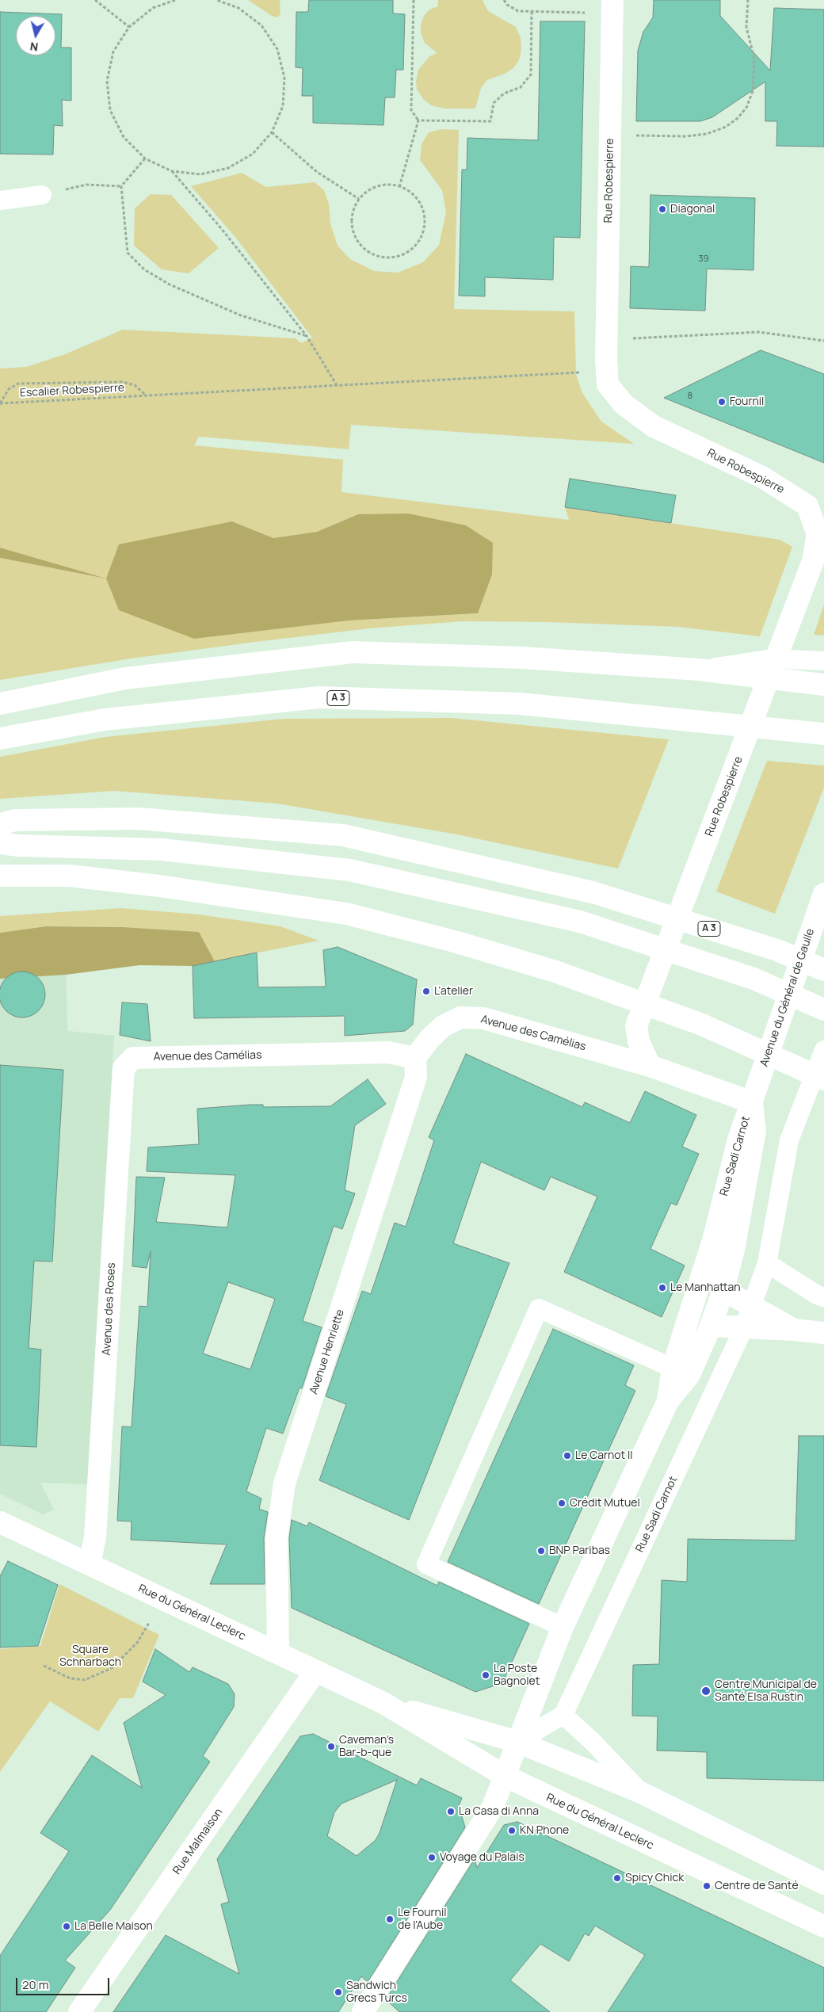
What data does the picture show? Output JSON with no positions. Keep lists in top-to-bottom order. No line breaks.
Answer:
{"streets":{"main road":["Rue Robespierre","A 3","Avenue du Général de Gaulle","Avenue des Camélias","Rue Sadi Carnot","Avenue des Roses","Avenue Henriette","Rue du Général Leclerc","Rue Malmaison"],"path":["Escalier Robespierre"]},"crossings":[["Rue Robespierre","Escalier Robespierre"],["Rue Robespierre","Avenue des Camélias"],["Avenue du Général de Gaulle","Avenue des Camélias"],["Avenue du Général de Gaulle","Rue Sadi Carnot"],["Avenue des Camélias","Rue Sadi Carnot"],["Avenue des Camélias","Avenue des Roses"],["Avenue des Camélias","Avenue Henriette"],["Rue Sadi Carnot","Rue du Général Leclerc"],["Avenue des Roses","Rue du Général Leclerc"],["Avenue Henriette","Rue du Général Leclerc"],["Rue du Général Leclerc","Rue Malmaison"]],"parks":["Square Schnarbach"],"places":["Diagonal","Fournil","L'atelier","Le Manhattan","Le Carnot II","Crédit Mutuel","BNP Paribas","La Poste Bagnolet","Centre Municipal de Santé Elsa Rustin","Caveman’s Bar-b-que","La Casa di Anna","KN Phone","Voyage du Palais","Spicy Chick","Centre de Santé","Le Fournil de l'Aube","La Belle Maison","Sandwich Grecs Turcs"],"house_numbers":["39","8"],"scale_bar":"20 m","north":"bottom"}
